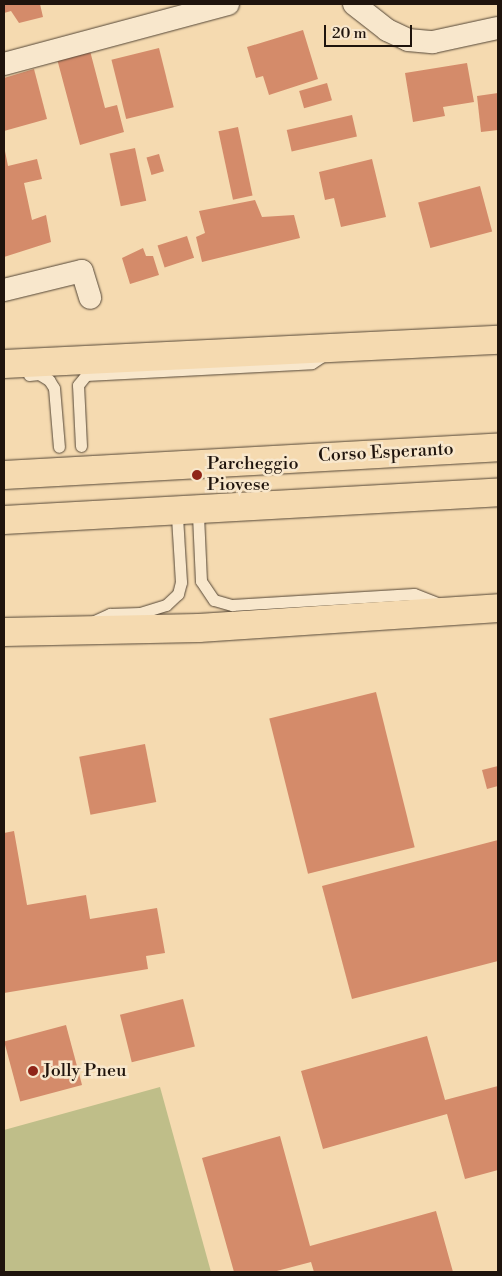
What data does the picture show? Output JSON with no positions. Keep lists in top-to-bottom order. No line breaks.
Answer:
{"streets":{"highway":["Corso Esperanto"]},"places":["Parcheggio Piovese","Jolly Pneu"],"scale_bar":"20 m"}
